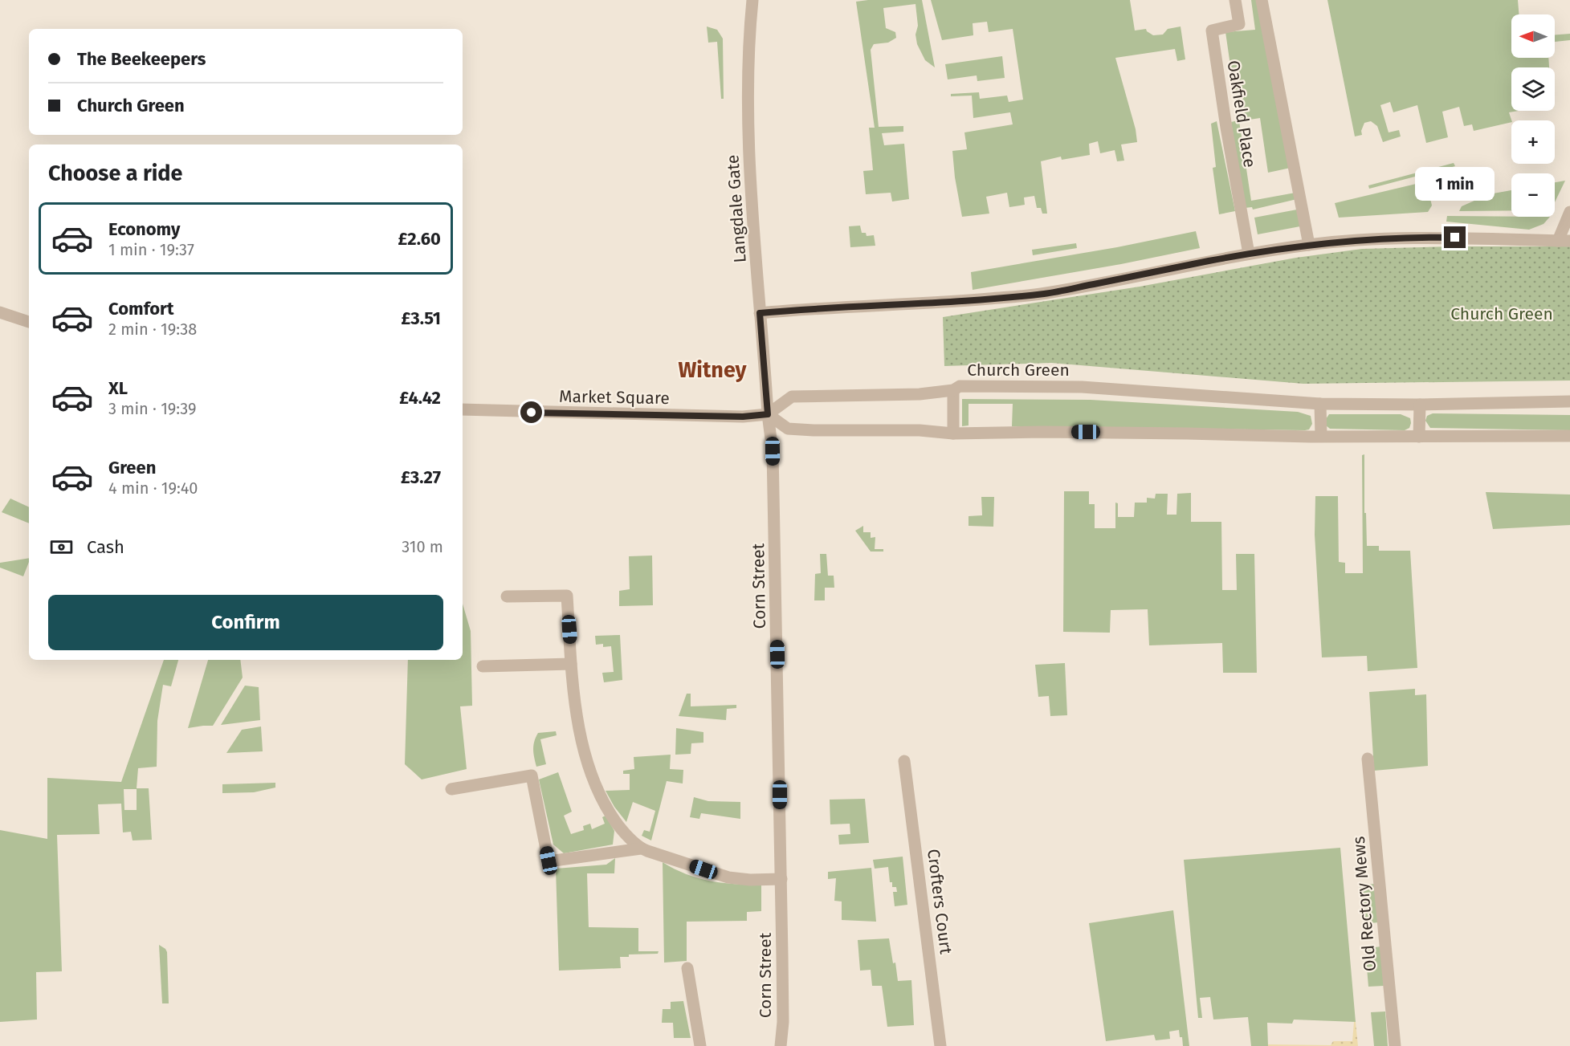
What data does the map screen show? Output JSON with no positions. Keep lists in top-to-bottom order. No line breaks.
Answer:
{"streets":{"street":["Oakfield Place","Langdale Gate","Church Green","Market Square","Corn Street","Crofters Court","Old Rectory Mews"]},"crossings":[["Langdale Gate","Market Square"],["Langdale Gate","Corn Street"],["Market Square","Corn Street"]],"districts":["Witney"],"parks":["Church Green"],"north":"left","page":{"map_buttons":["+","−"],"banner":["The Beekeepers","Church Green"],"heading":"Choose a ride","bubble":"1 min","list":[{"name":"Economy","note":"1 min · 19:37","value":"£2.60"},{"name":"Comfort","note":"2 min · 19:38","value":"£3.51"},{"name":"XL","note":"3 min · 19:39","value":"£4.42"},{"name":"Green","note":"4 min · 19:40","value":"£3.27"}],"pay":["Cash","310 m"],"buttons":"Confirm"}}
